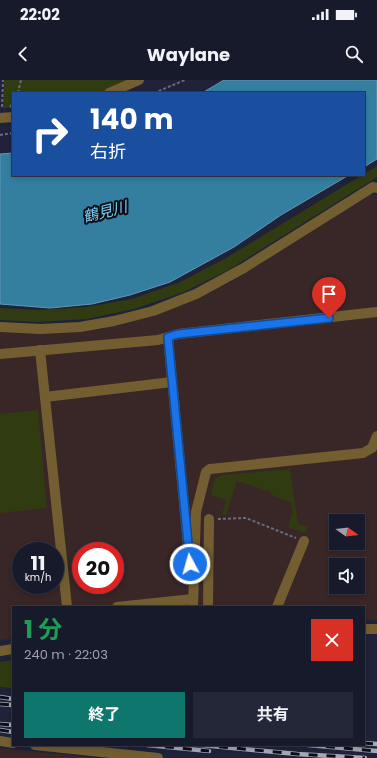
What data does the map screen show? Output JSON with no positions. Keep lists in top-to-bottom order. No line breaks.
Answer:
{"water":["鶴見川"],"north":"right","page":{"status":"22:02","header":"Waylane","turn":["140 m","右折"],"speed":"11 km/h","limit":"20","heading":["1 分","240 m · 22:03"],"buttons":["終了","共有"]}}
